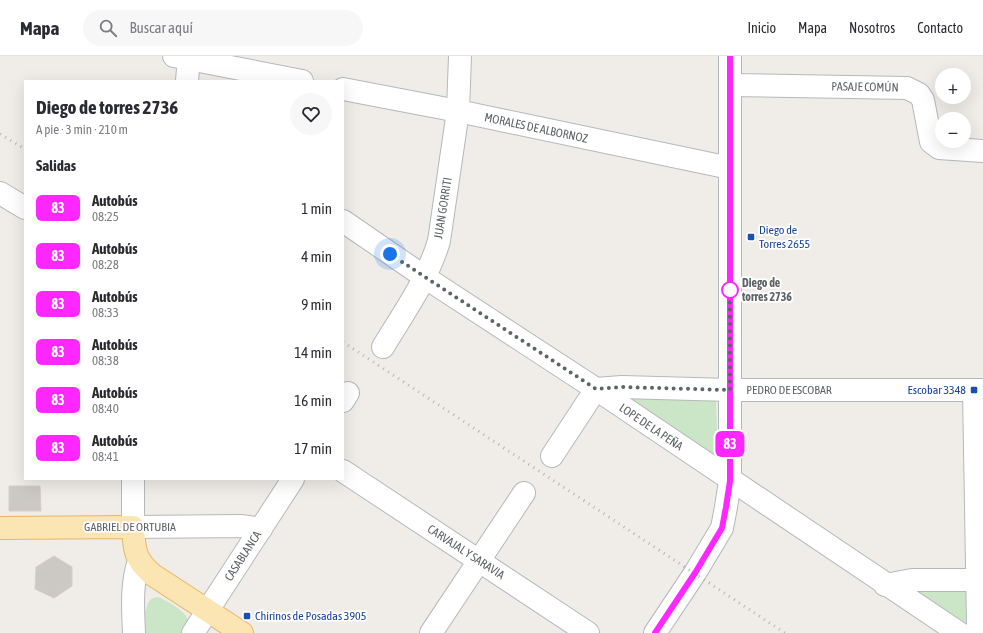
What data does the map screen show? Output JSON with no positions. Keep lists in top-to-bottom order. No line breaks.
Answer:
{"streets":{"main road":["GABRIEL DE ORTUBIA"],"street":["PASAJE COMÚN","MORALES DE ALBORNOZ","JUAN GORRITI","PEDRO DE ESCOBAR","LOPE DE LA PEÑA","CARVAJAL Y SARAVIA","CASABLANCA"]},"crossings":[["MORALES DE ALBORNOZ","JUAN GORRITI"],["JUAN GORRITI","LOPE DE LA PEÑA"],["PEDRO DE ESCOBAR","LOPE DE LA PEÑA"],["GABRIEL DE ORTUBIA","CASABLANCA"]],"places":{"transit":["Diego de Torres 2655","Escobar 3348","Chirinos de Posadas 3905"],"other":["Diego de torres 2736"]},"lines":["bus line 83"],"page":{"header":"Mapa","search":"Buscar aquí","nav":["Inicio","Mapa","Nosotros","Contacto"],"on_map":"83","map_buttons":["+","−"],"heading":[["Diego de torres 2736","A pie · 3 min · 210 m"],"Salidas"],"list":[{"mark":"83","name":"Autobús","note":"08:25","value":"1 min"},{"mark":"83","name":"Autobús","note":"08:28","value":"4 min"},{"mark":"83","name":"Autobús","note":"08:33","value":"9 min"},{"mark":"83","name":"Autobús","note":"08:38","value":"14 min"},{"mark":"83","name":"Autobús","note":"08:40","value":"16 min"},{"mark":"83","name":"Autobús","note":"08:41","value":"17 min"}]}}
